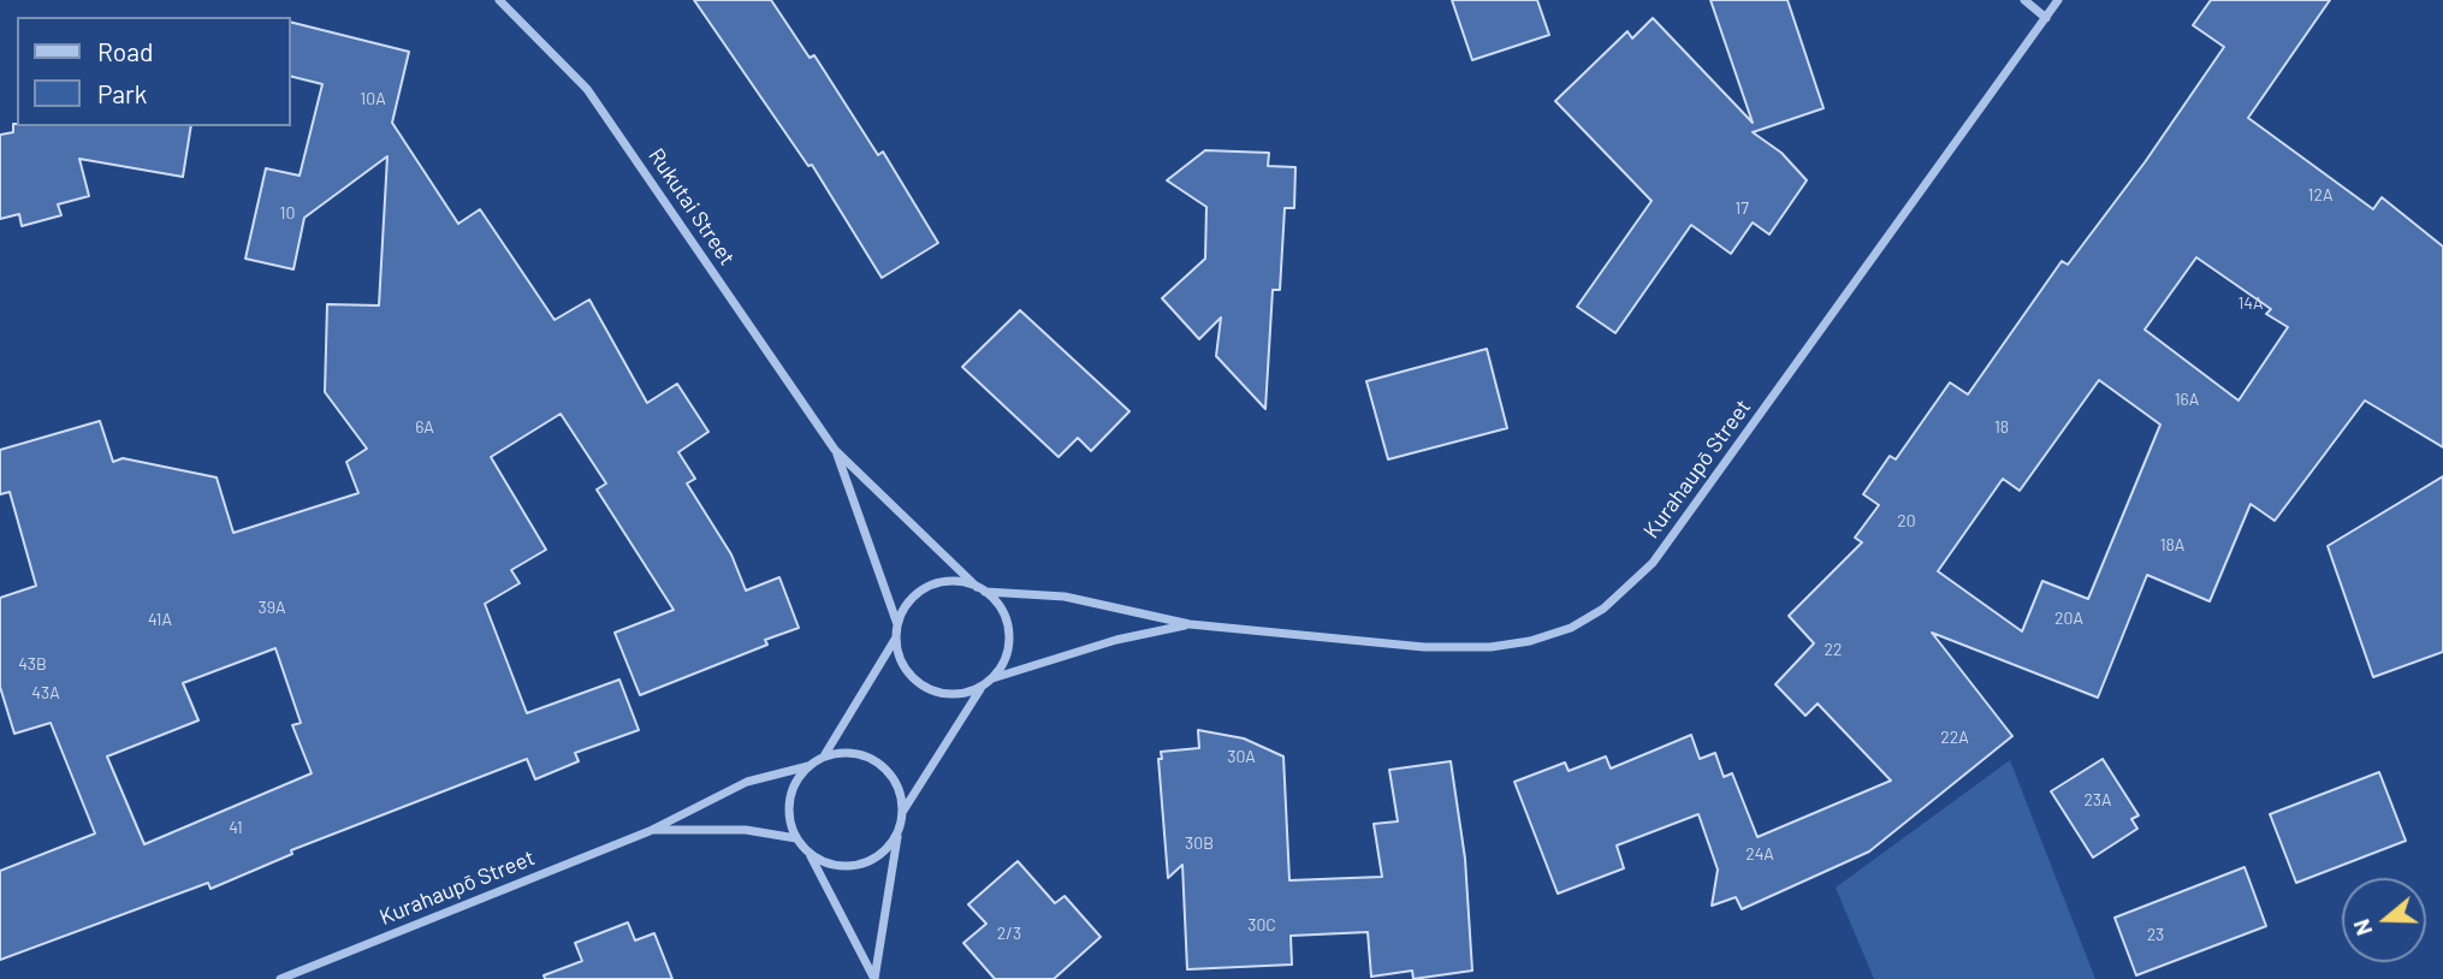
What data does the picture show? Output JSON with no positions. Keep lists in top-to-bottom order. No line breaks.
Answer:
{"streets":{"street":["Rukutai Street","Kurahaupō Street"]},"crossings":[["Rukutai Street","Kurahaupō Street"]],"house_numbers":["10A","12A","17","10","14A","16A","6A","18","20","18A","39A","20A","41A","22","43B","43A","22A","30A","23A","41","30B","24A","30C","2/3","23"],"legend":["Road","Park"],"north":"left"}
